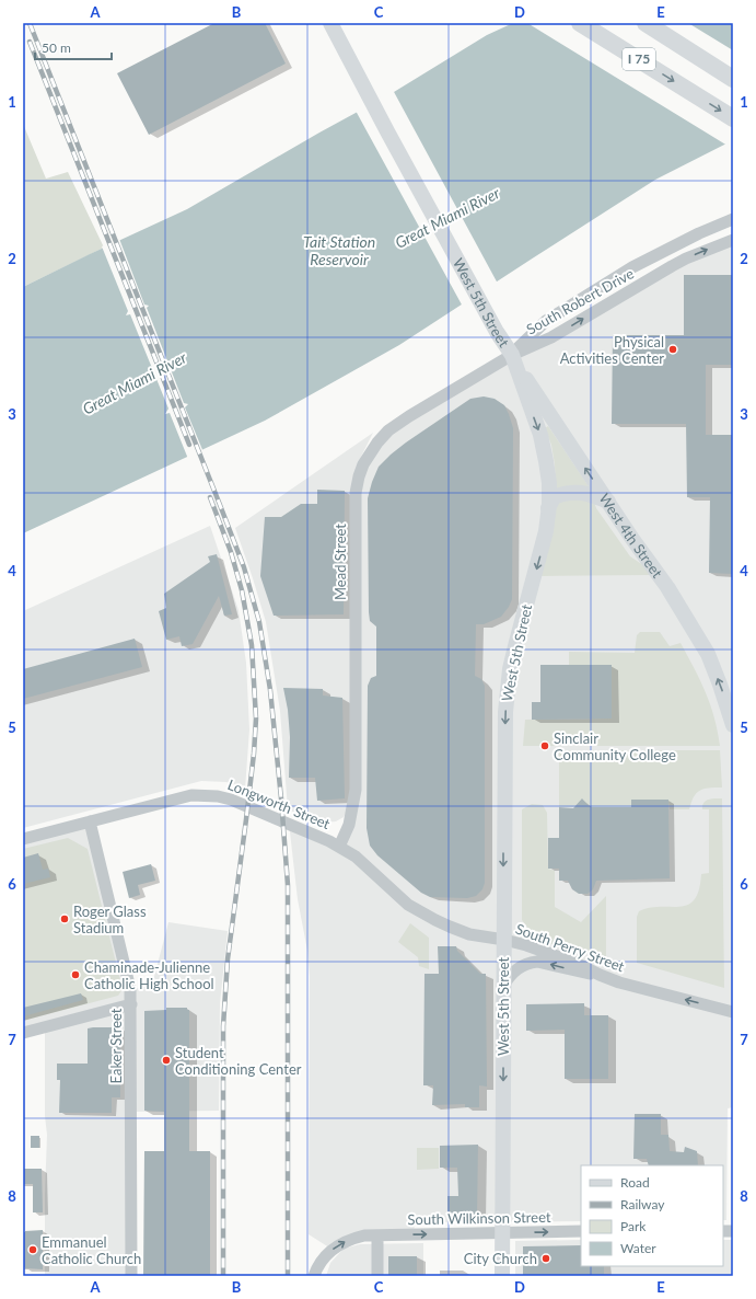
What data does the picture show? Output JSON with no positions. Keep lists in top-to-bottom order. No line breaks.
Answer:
{"streets":{"highway":["I 75"],"main road":["West 5th Street","West 4th Street"],"street":["South Robert Drive","Mead Street","Longworth Street","South Perry Street","Eaker Street","South Wilkinson Street"]},"crossings":[["South Robert Drive","West 5th Street"],["South Robert Drive","West 4th Street"],["South Robert Drive","Mead Street"],["West 5th Street","West 4th Street"],["West 5th Street","Mead Street"],["West 5th Street","South Perry Street"],["West 5th Street","South Wilkinson Street"],["West 4th Street","Mead Street"],["Mead Street","Longworth Street"],["Longworth Street","South Perry Street"],["Longworth Street","Eaker Street"]],"one_way":["West 5th Street","West 4th Street","South Perry Street","South Wilkinson Street"],"water":["Great Miami River","Tait Station Reservoir"],"places":["Physical Activities Center","Sinclair Community College","Roger Glass Stadium","Chaminade-Julienne Catholic High School","Student Conditioning Center","Emmanuel Catholic Church","City Church"],"legend":["Road","Railway","Park","Water"],"scale_bar":"50 m","grid":{"columns":["A","B","C","D","E"],"rows":["1","2","3","4","5","6","7","8"]}}
